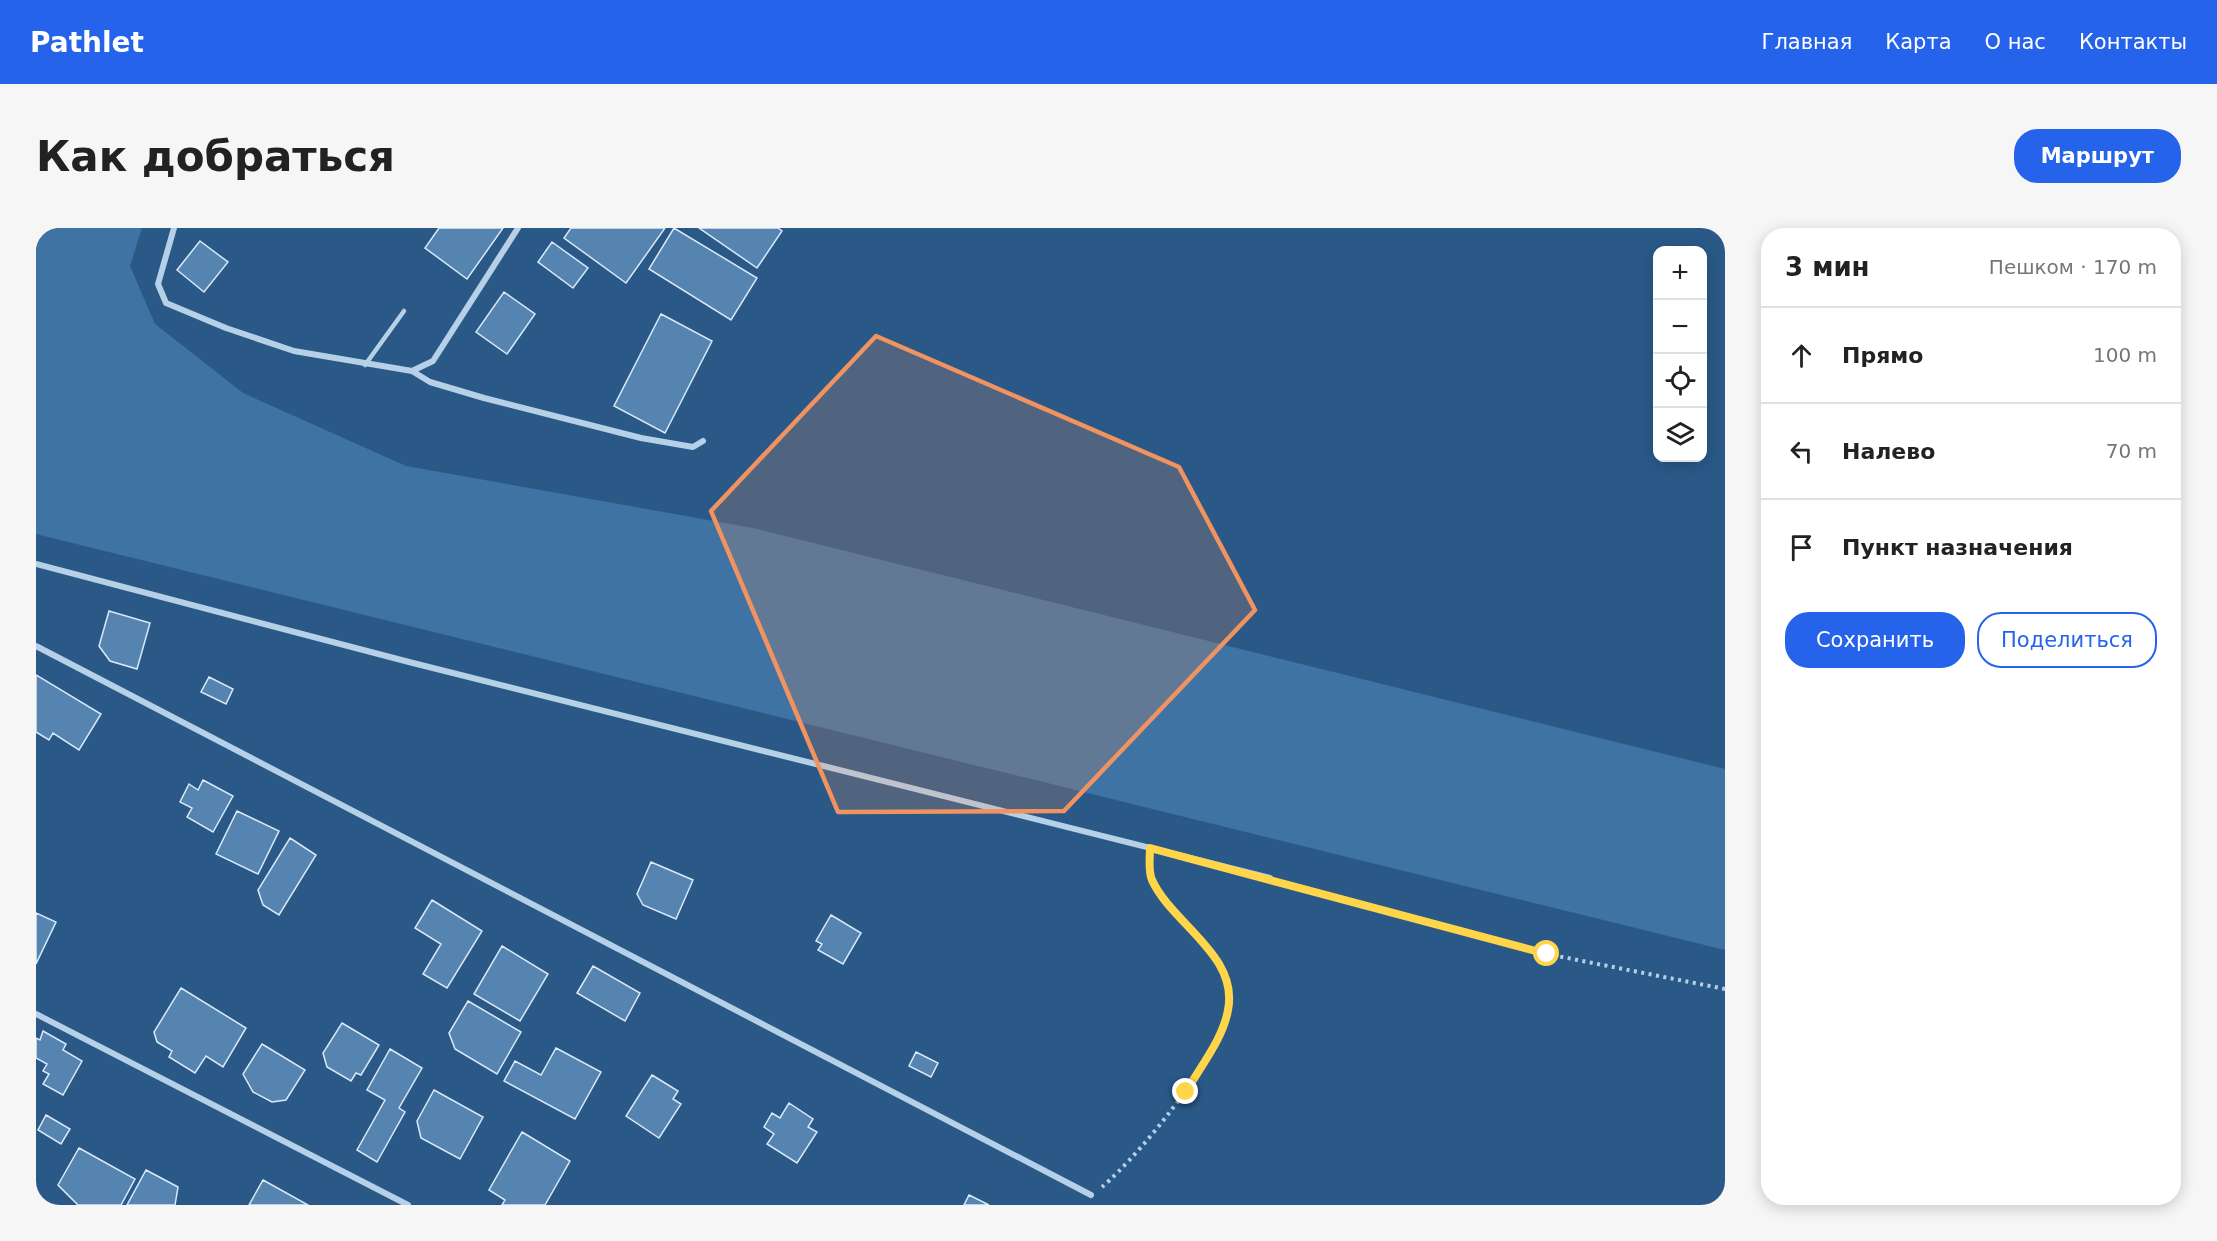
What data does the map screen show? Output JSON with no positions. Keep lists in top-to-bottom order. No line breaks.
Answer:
{"page":{"header":"Pathlet","nav":["Главная","Карта","О нас","Контакты"],"buttons":["Маршрут",["Сохранить","Поделиться"]],"title":"Как добраться","heading":["3 мин","Пешком · 170 m"],"map_buttons":["+","−"],"list":[["Прямо","100 m"],["Налево","70 m"],"Пункт назначения"]}}
